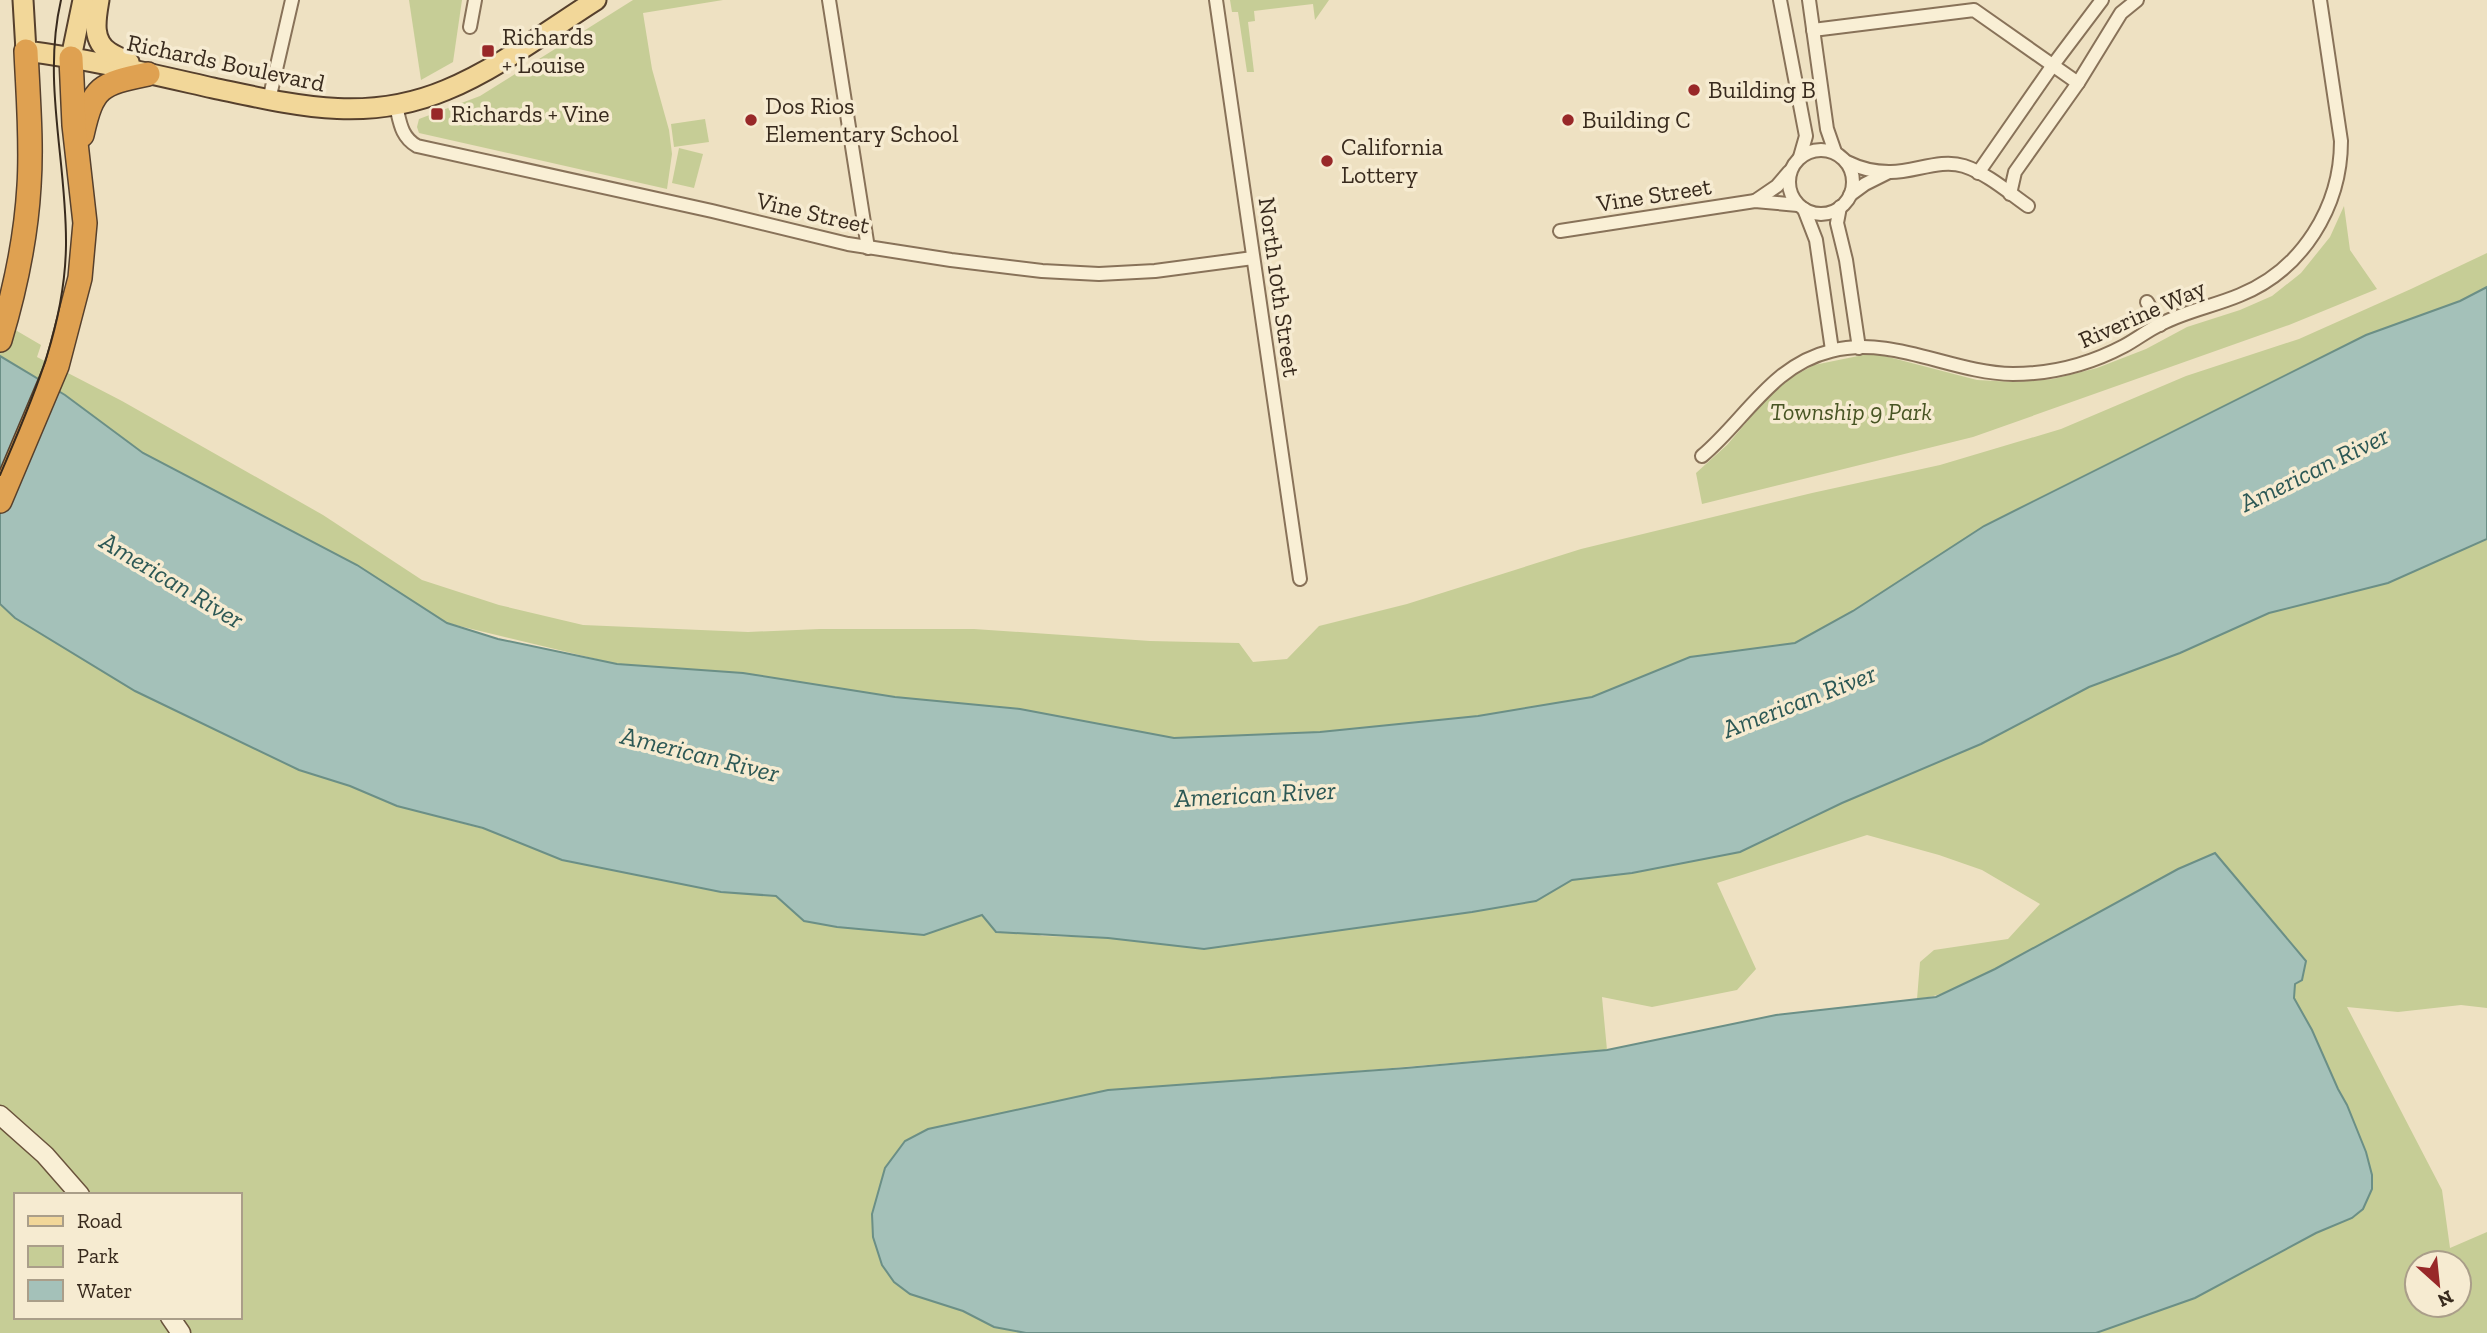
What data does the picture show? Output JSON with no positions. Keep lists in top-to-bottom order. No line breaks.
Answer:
{"streets":{"main road":["Richards Boulevard"],"street":["Vine Street","North 10th Street","Riverine Way"]},"crossings":[["Richards Boulevard","Vine Street"],["Vine Street","North 10th Street"]],"water":["American River"],"parks":["Township 9 Park"],"places":{"transit":["Richards + Louise","Richards + Vine"],"other":["Building B","Dos Rios Elementary School","Building C","California Lottery"]},"legend":["Road","Park","Water"],"north":"bottom right"}
